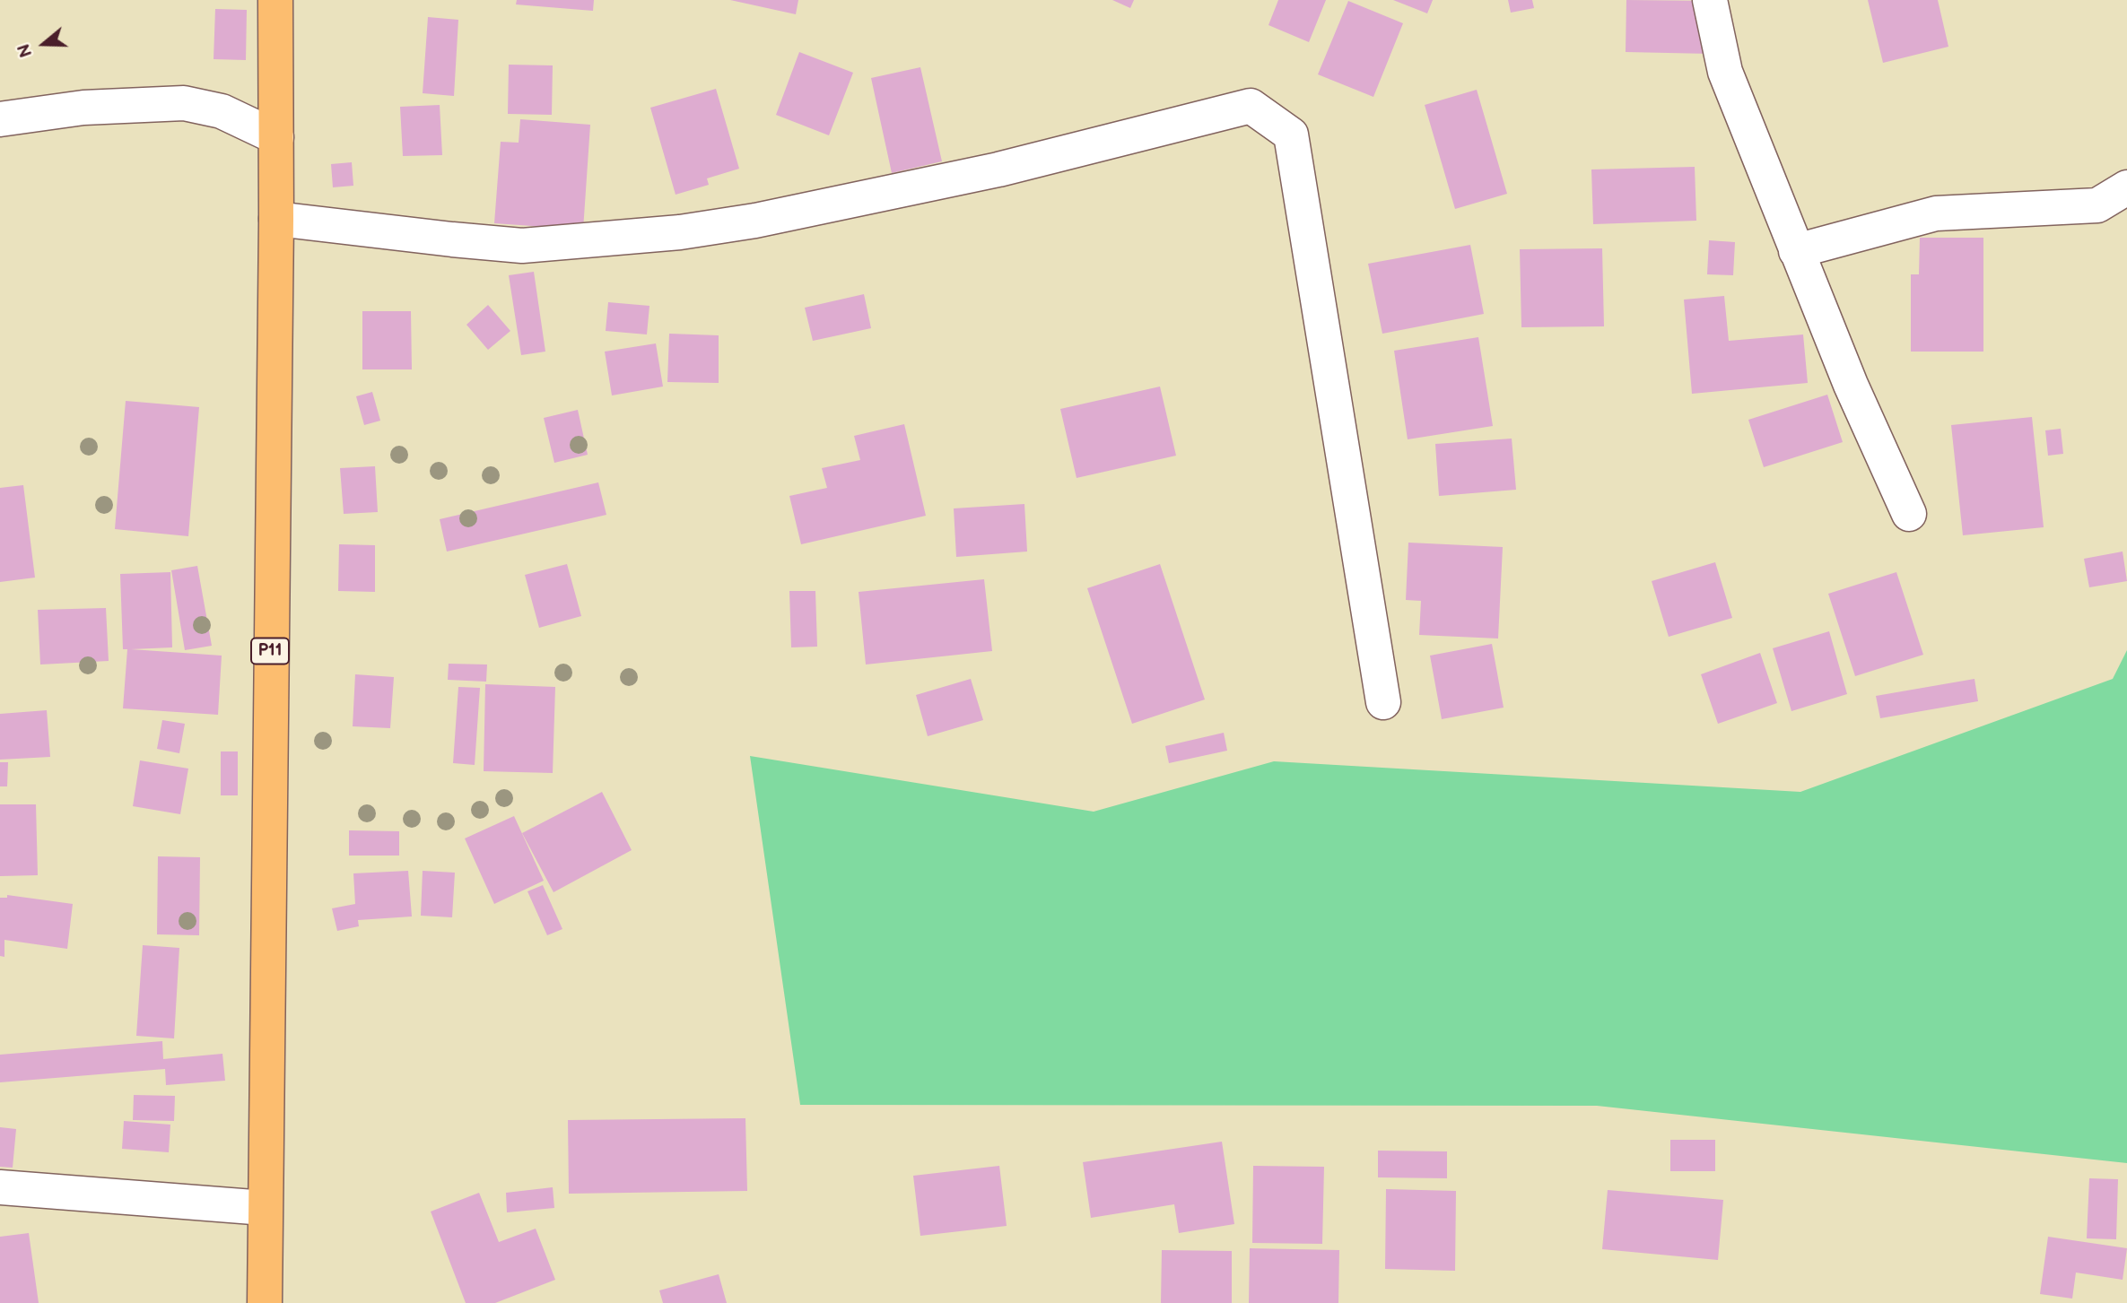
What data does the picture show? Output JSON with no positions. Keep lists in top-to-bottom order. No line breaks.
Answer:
{"streets":{"main road":["P11"]},"north":"left"}
